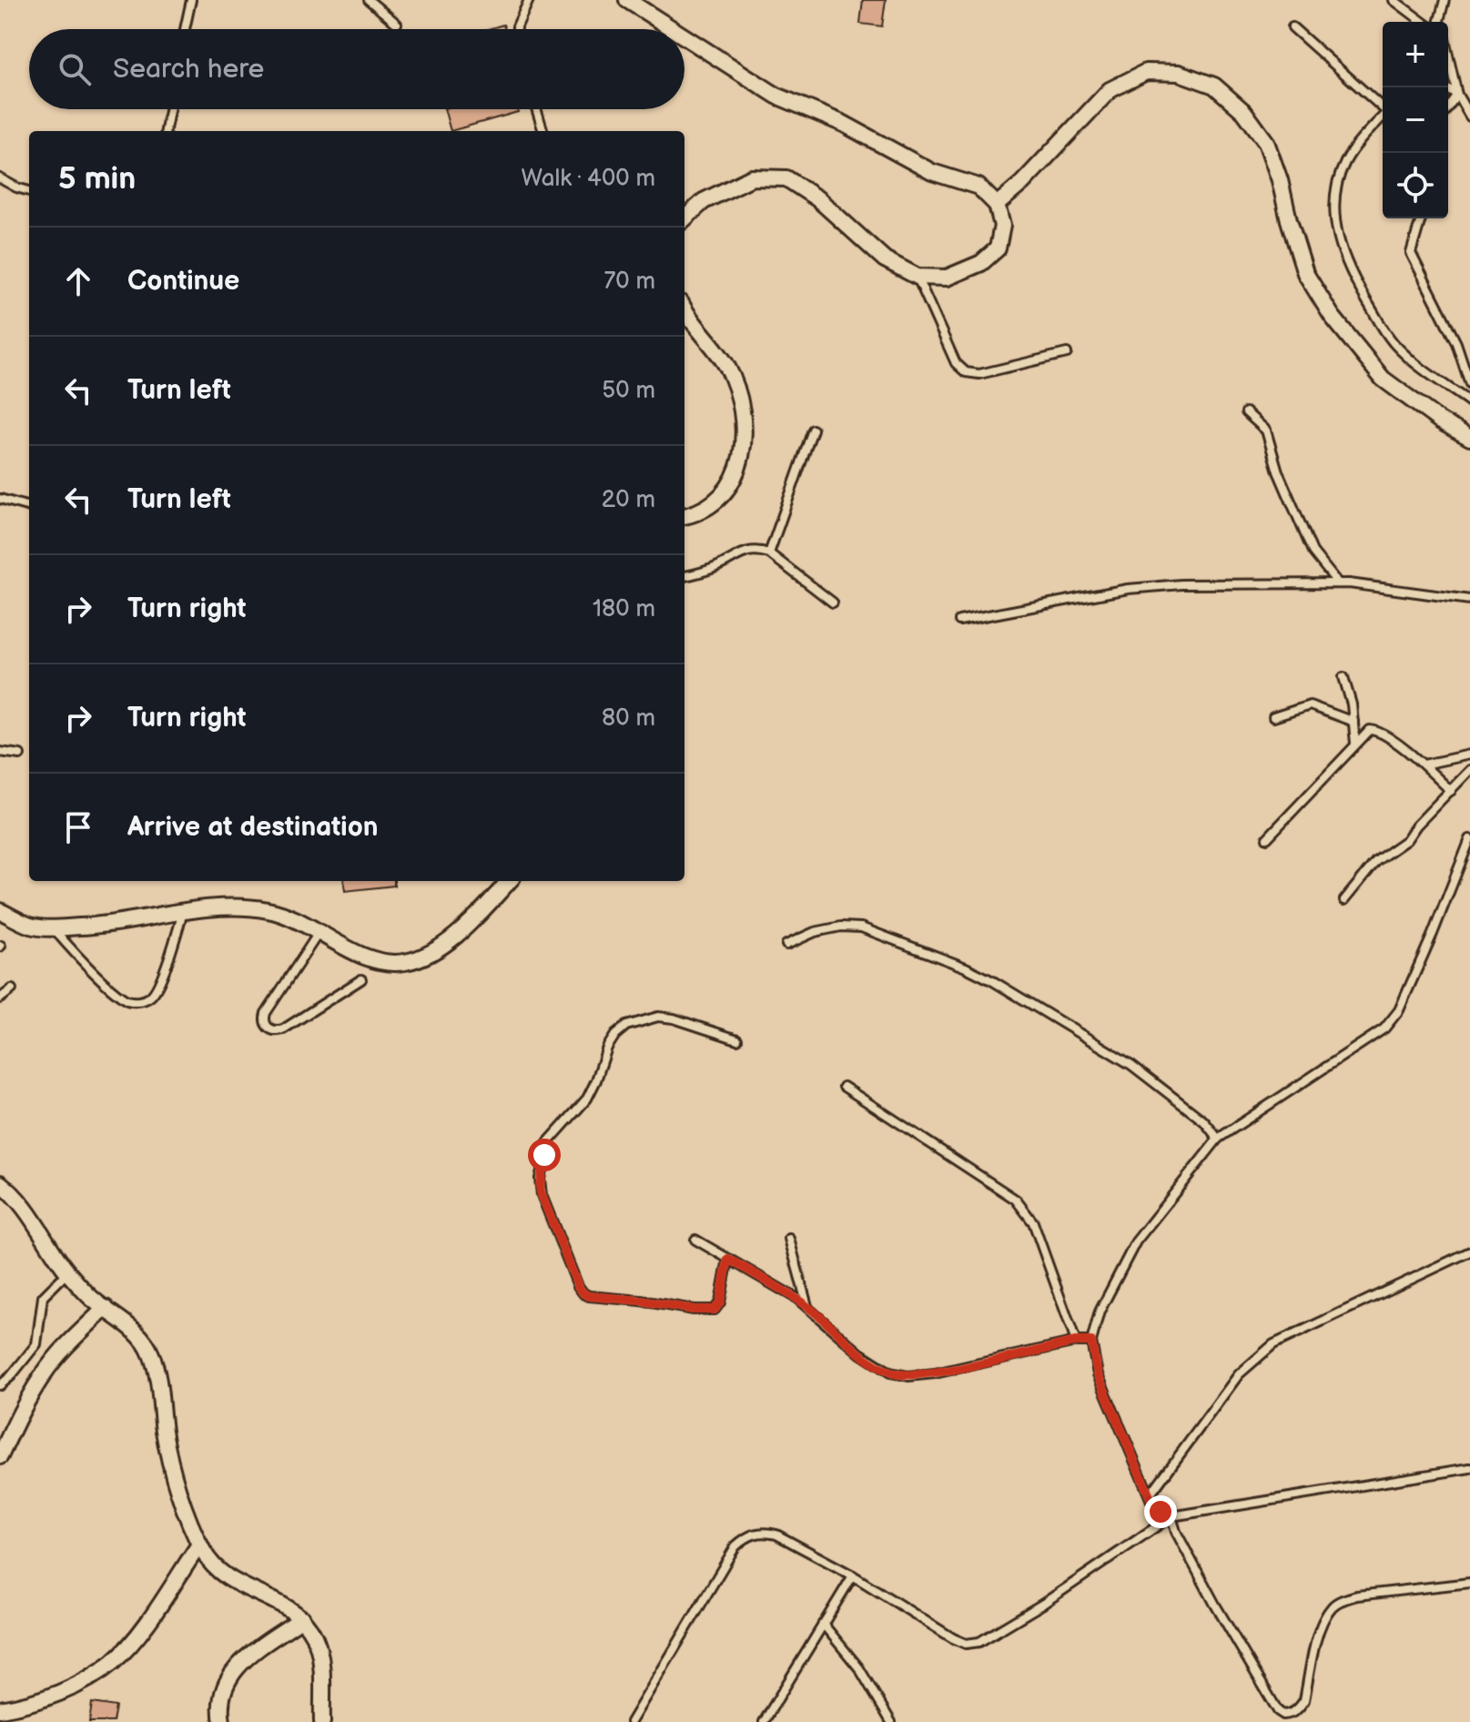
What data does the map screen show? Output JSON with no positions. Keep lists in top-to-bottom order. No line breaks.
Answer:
{"page":{"map_buttons":["+","−"],"search":"Search here","heading":["5 min","Walk · 400 m"],"list":[["Continue","70 m"],["Turn left","50 m"],["Turn left","20 m"],["Turn right","180 m"],["Turn right","80 m"],"Arrive at destination"]}}
